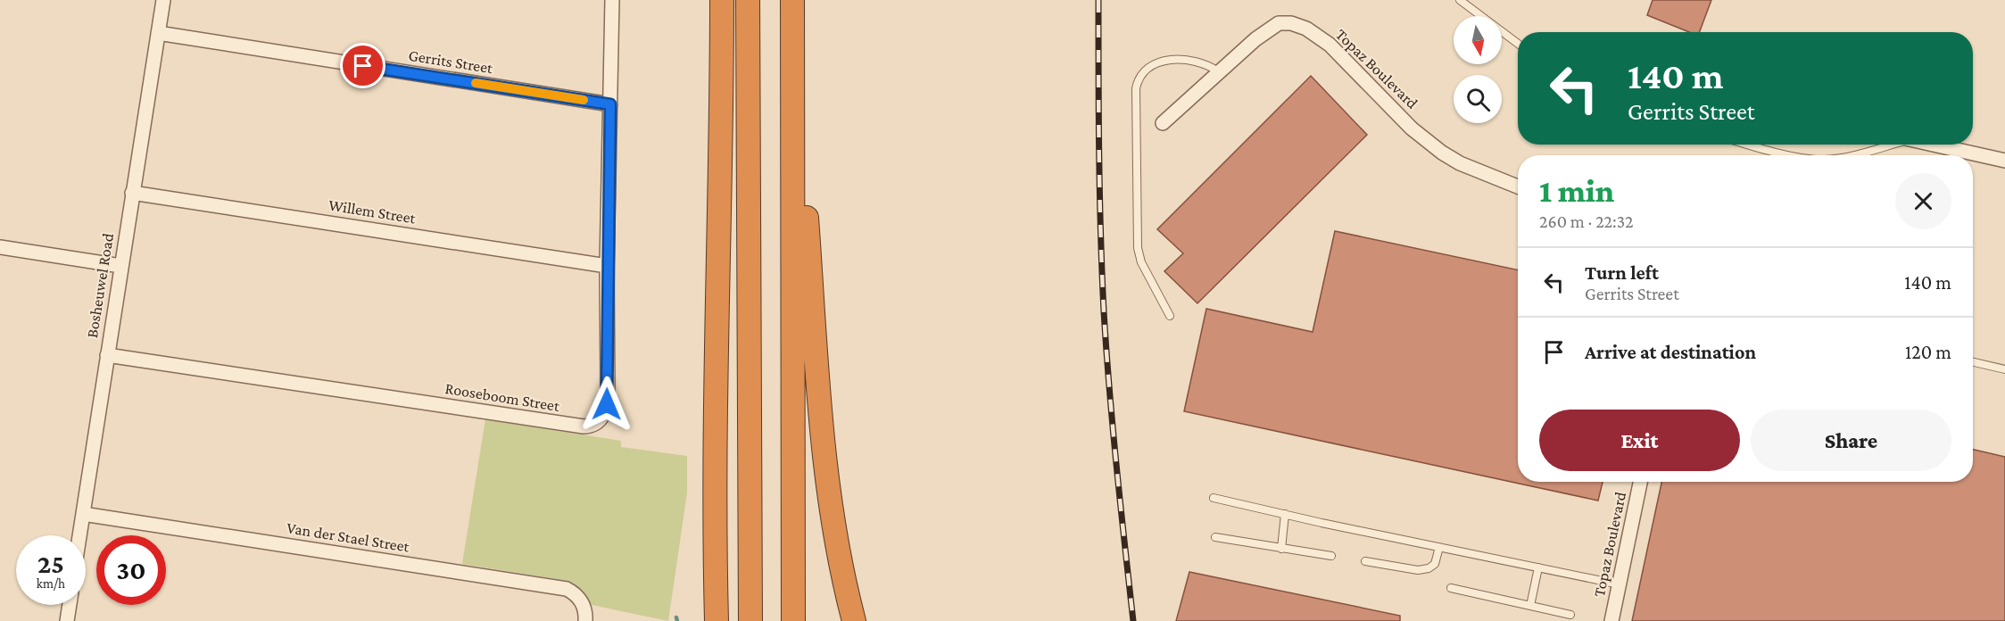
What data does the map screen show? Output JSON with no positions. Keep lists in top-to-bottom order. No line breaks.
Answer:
{"streets":{"street":["Gerrits Street","Topaz Boulevard","Willem Street","Bosheuwel Road","Rooseboom Street","Van der Stael Street"]},"crossings":[["Gerrits Street","Bosheuwel Road"],["Gerrits Street","Rooseboom Street"],["Willem Street","Bosheuwel Road"],["Willem Street","Rooseboom Street"],["Bosheuwel Road","Rooseboom Street"],["Bosheuwel Road","Van der Stael Street"]],"north":"bottom","page":{"turn":["140 m","Gerrits Street"],"heading":["1 min","260 m · 22:32"],"list":[{"name":"Turn left","note":"Gerrits Street","value":"140 m"},{"name":"Arrive at destination","value":"120 m"}],"buttons":["Exit","Share"],"speed":"25 km/h","limit":"30"}}
